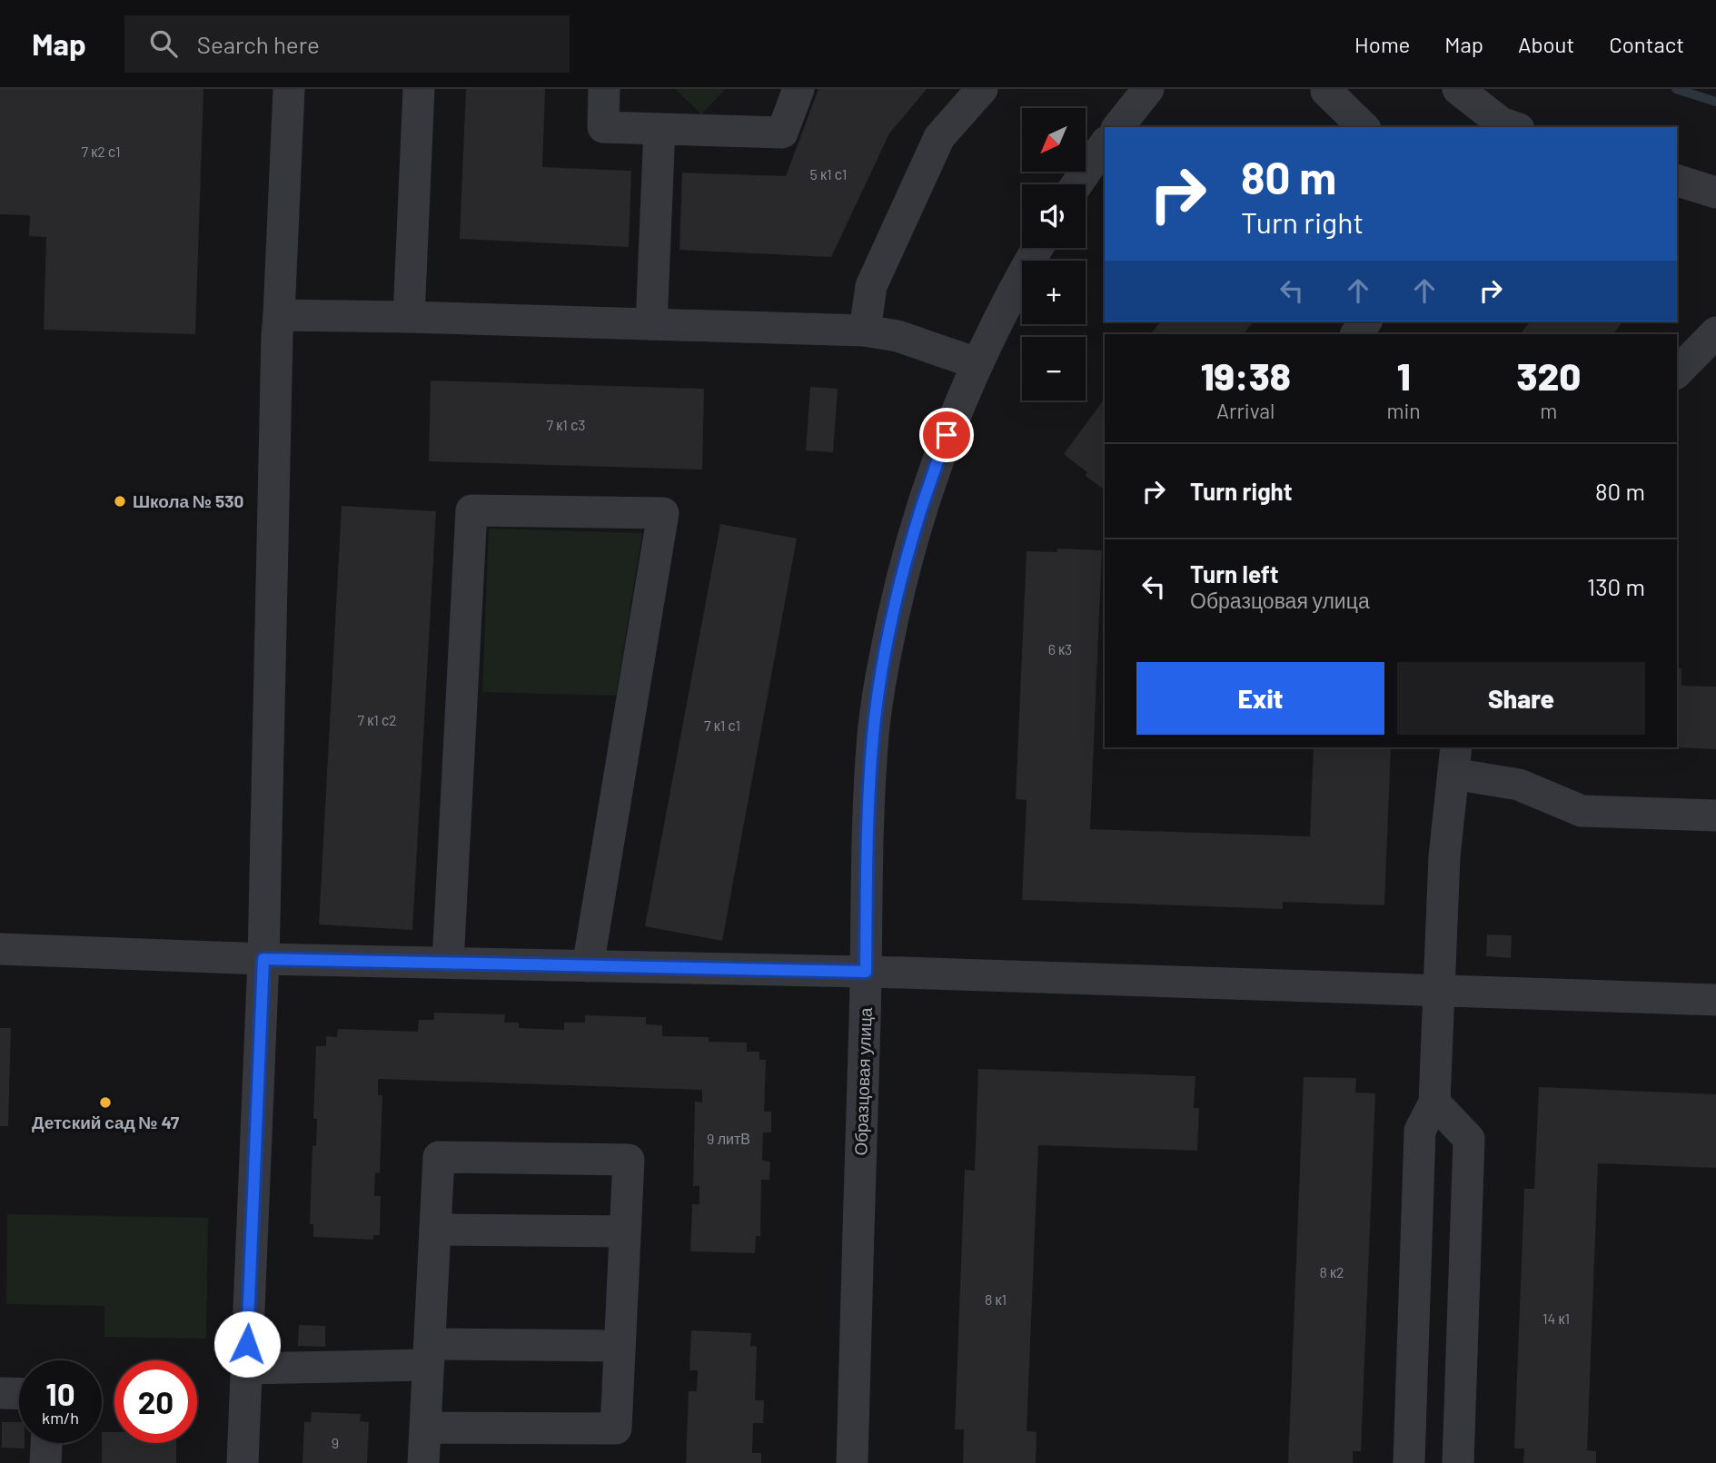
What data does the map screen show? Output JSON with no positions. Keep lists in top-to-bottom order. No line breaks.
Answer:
{"streets":{"street":["Образцовая улица"]},"places":["Школа № 530","Детский сад № 47"],"house_numbers":["7 к2 с1","5 к1 с1","7 к1 с3","6 к3","7 к1 с2","7 к1 с1","9 литВ","8 к2","8 к1","14 к1","9"],"north":"bottom left","page":{"header":"Map","search":"Search here","nav":["Home","Map","About","Contact"],"map_buttons":["+","−"],"turn":["80 m","Turn right"],"eta":["19:38","Arrival","1","min","320","m"],"list":[{"name":"Turn right","value":"80 m"},{"name":"Turn left","note":"Образцовая улица","value":"130 m"}],"buttons":["Exit","Share"],"speed":"10 km/h","limit":"20"}}
